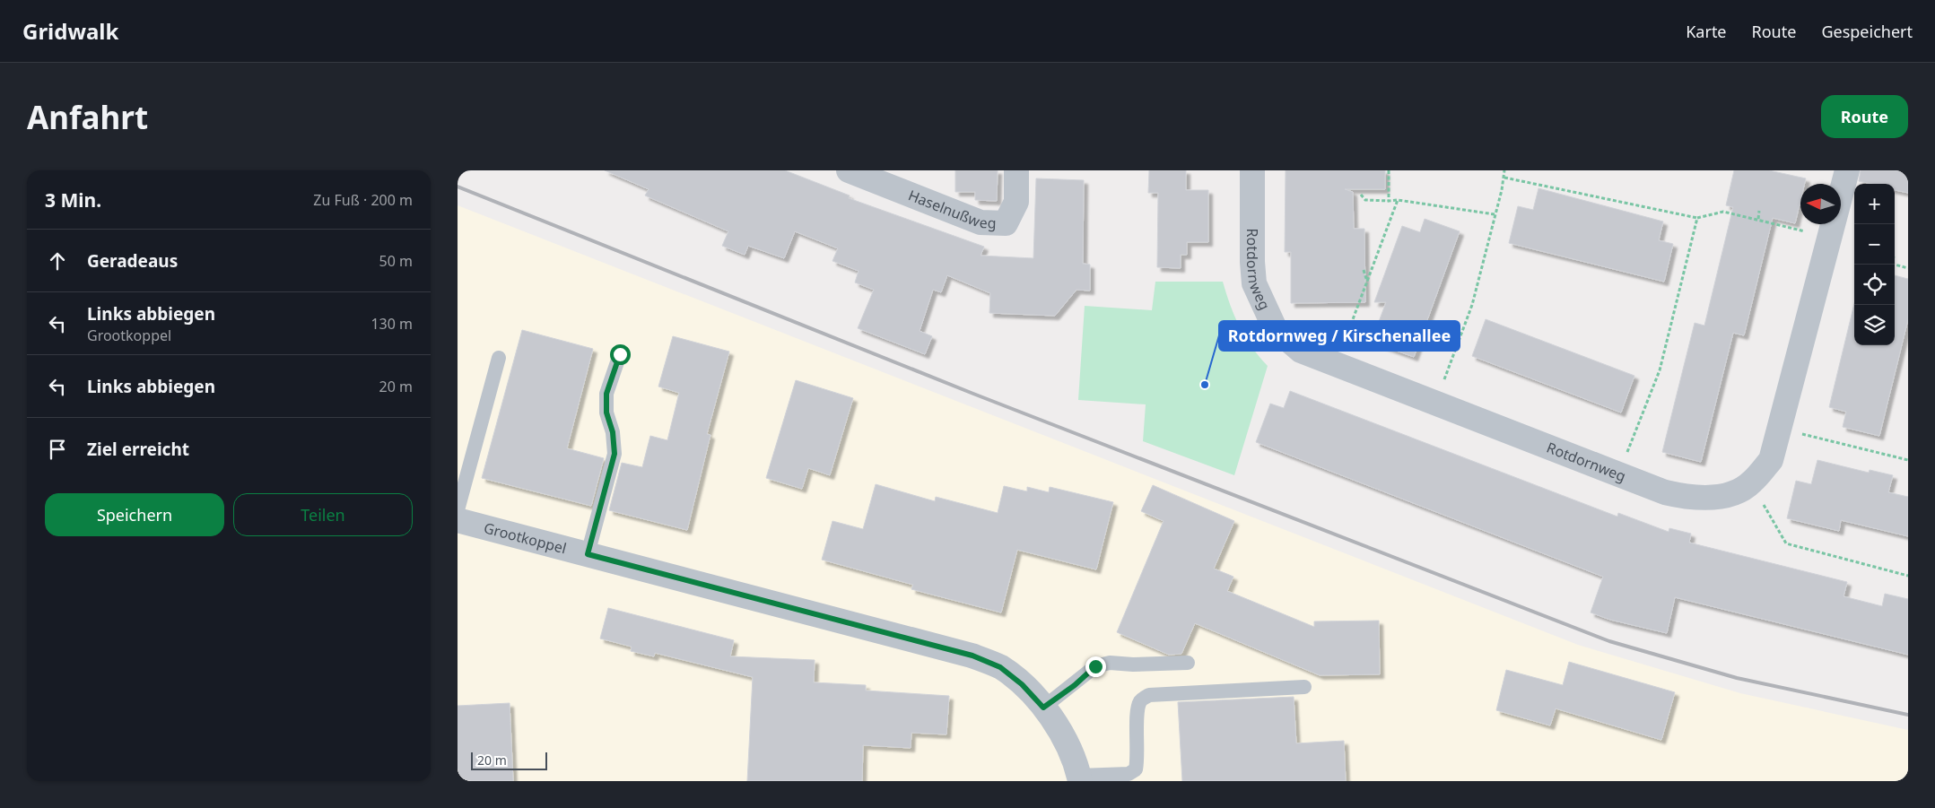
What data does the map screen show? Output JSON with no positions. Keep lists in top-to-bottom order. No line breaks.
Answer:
{"streets":{"street":["Haselnußweg","Rotdornweg","Grootkoppel"]},"places":["Rotdornweg / Kirschenallee"],"scale_bar":"20 m","north":"left","page":{"header":"Gridwalk","nav":["Karte","Route","Gespeichert"],"buttons":["Route",["Speichern","Teilen"]],"title":"Anfahrt","heading":["3 Min.","Zu Fuß · 200 m"],"map_buttons":["+","−"],"list":[["Geradeaus","50 m"],["Links abbiegen","Grootkoppel","130 m"],["Links abbiegen","20 m"],"Ziel erreicht"],"scale":"20 m"}}
